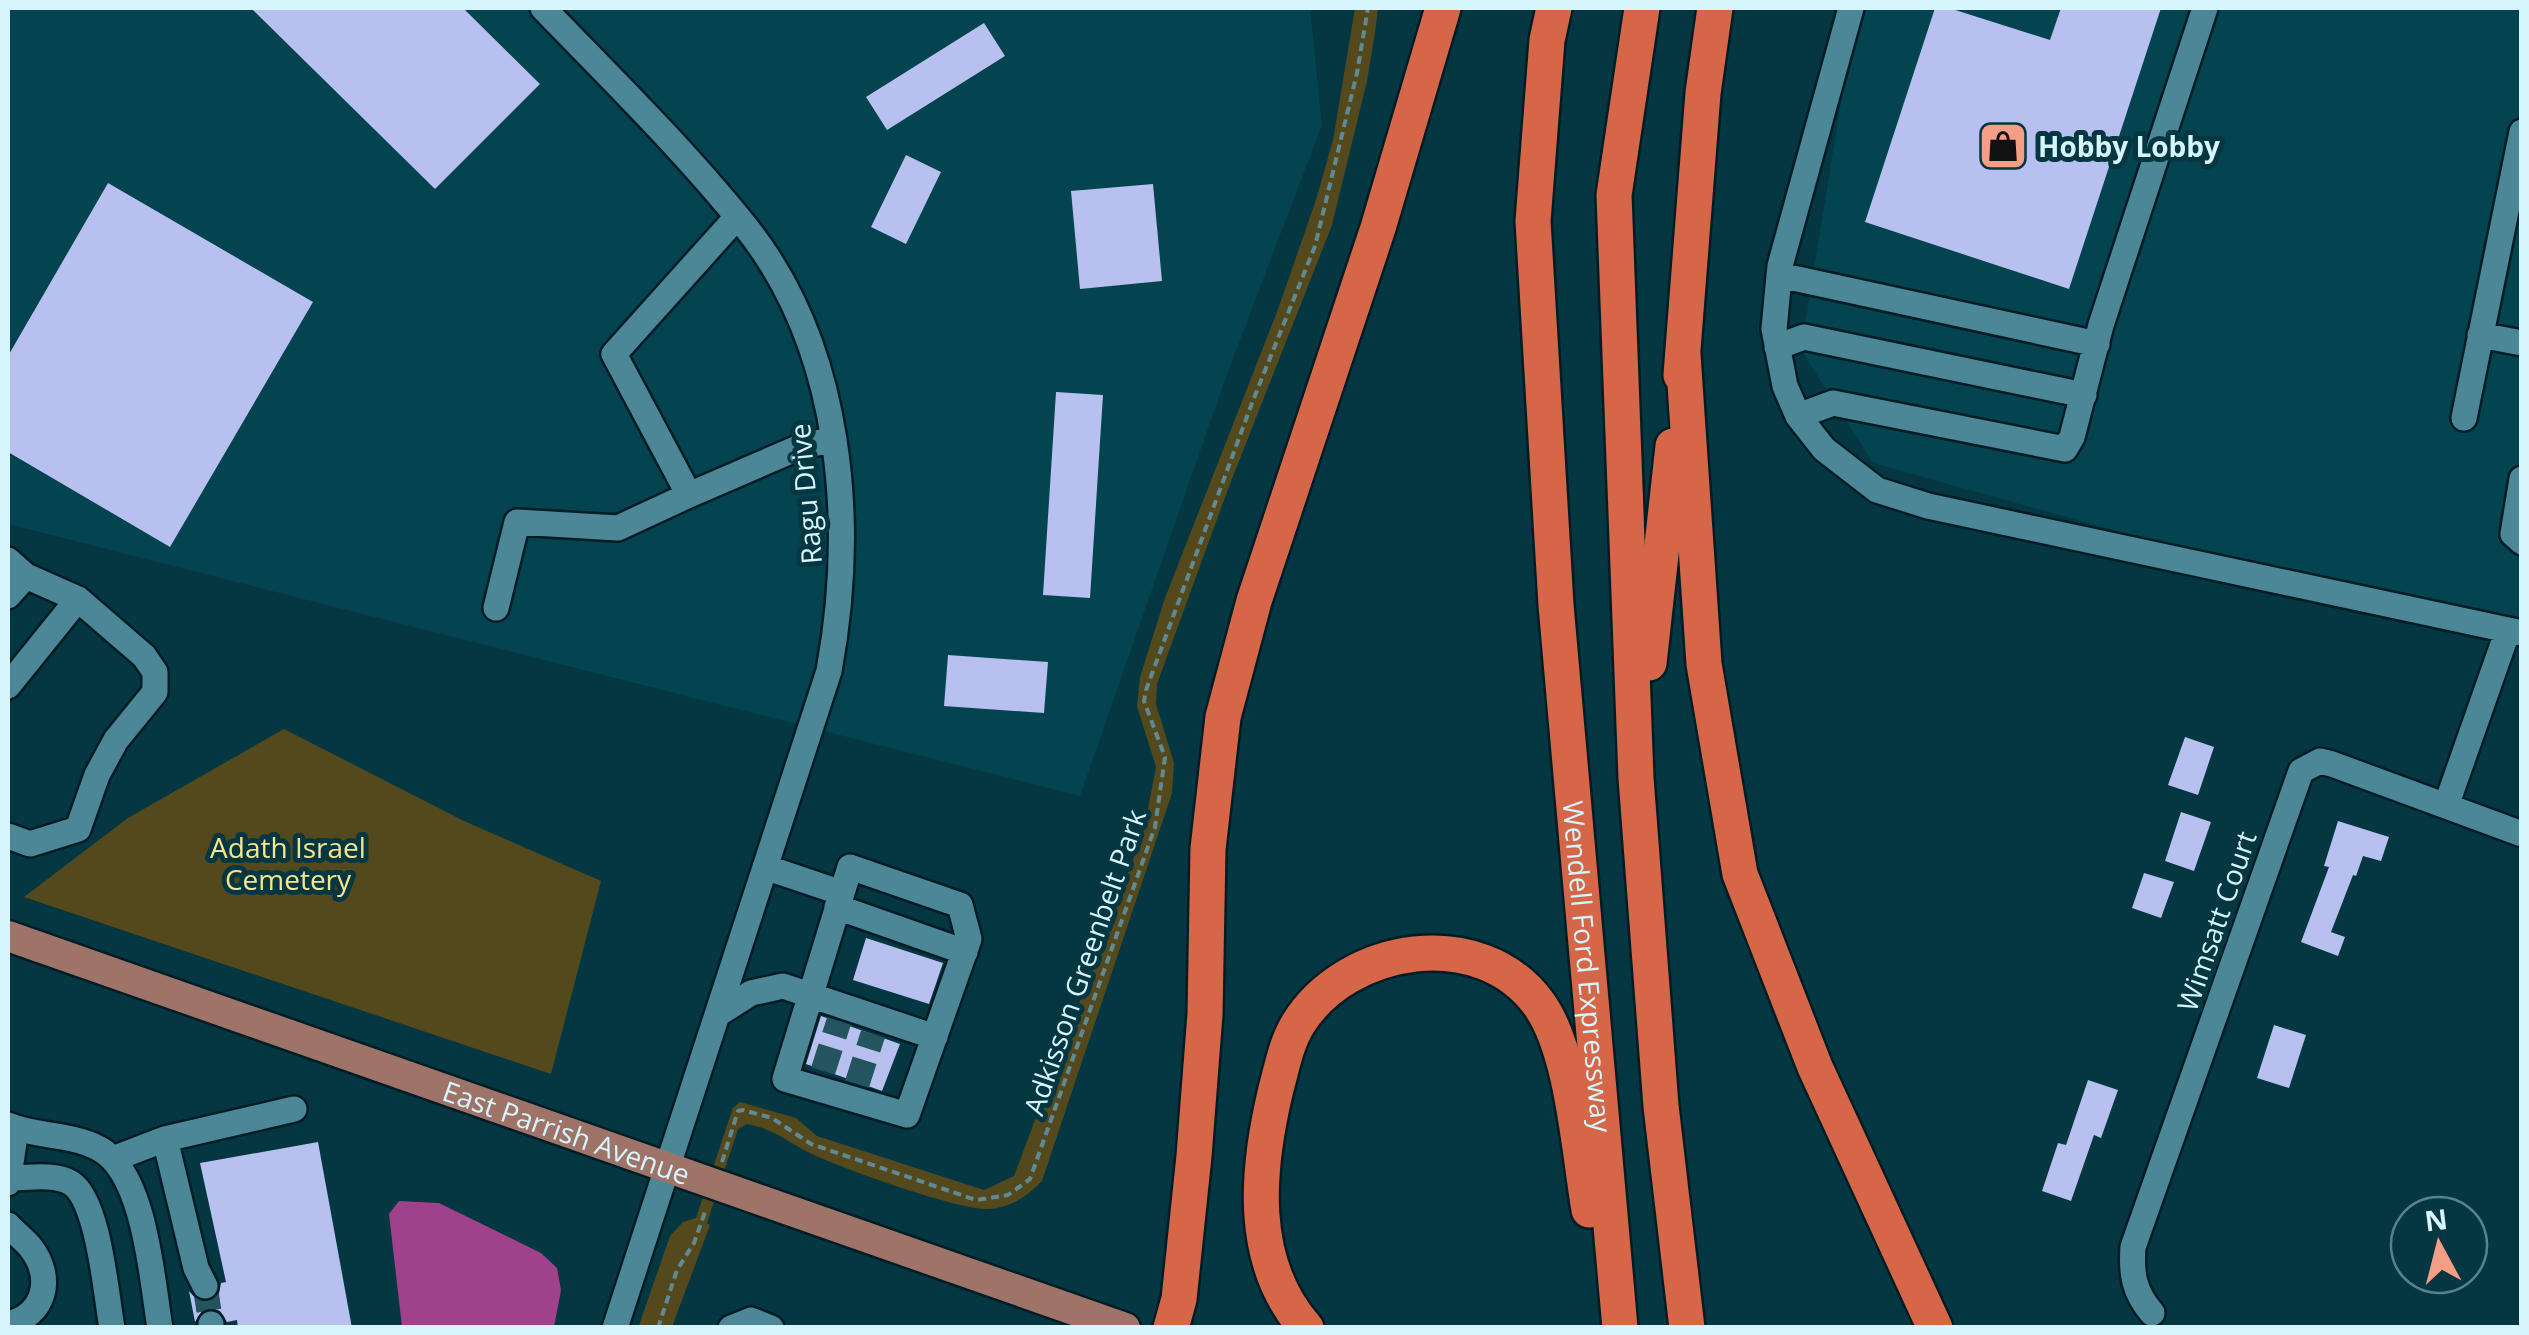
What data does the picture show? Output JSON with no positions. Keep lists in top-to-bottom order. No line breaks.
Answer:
{"streets":{"highway":["Wendell Ford Expressway"],"main road":["East Parrish Avenue"],"street":["Ragu Drive","Wimsatt Court"],"path":["Adkisson Greenbelt Park"]},"crossings":[["Ragu Drive","East Parrish Avenue"],["Adkisson Greenbelt Park","East Parrish Avenue"]],"parks":["Adath Israel Cemetery"],"places":{"shop":["Hobby Lobby"]},"north":"top"}
